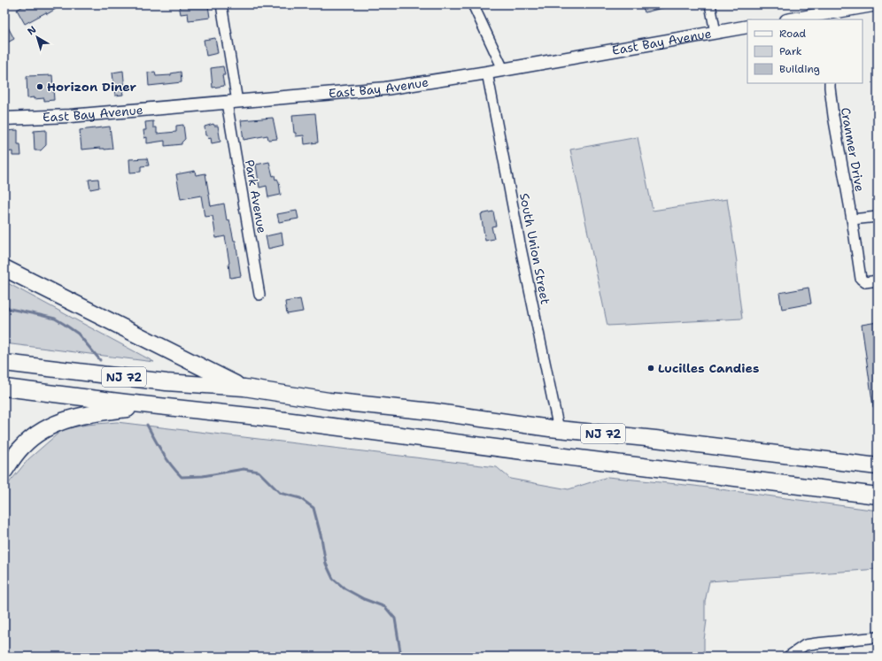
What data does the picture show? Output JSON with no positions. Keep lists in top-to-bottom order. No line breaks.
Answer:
{"streets":{"highway":["NJ 72"],"street":["East Bay Avenue","Cranmer Drive","Park Avenue","South Union Street"]},"crossings":[["East Bay Avenue","Park Avenue"],["East Bay Avenue","South Union Street"],["South Union Street","NJ 72"]],"places":["Horizon Diner","Lucilles Candies"],"legend":["Road","Park","Building"],"north":"top left"}
